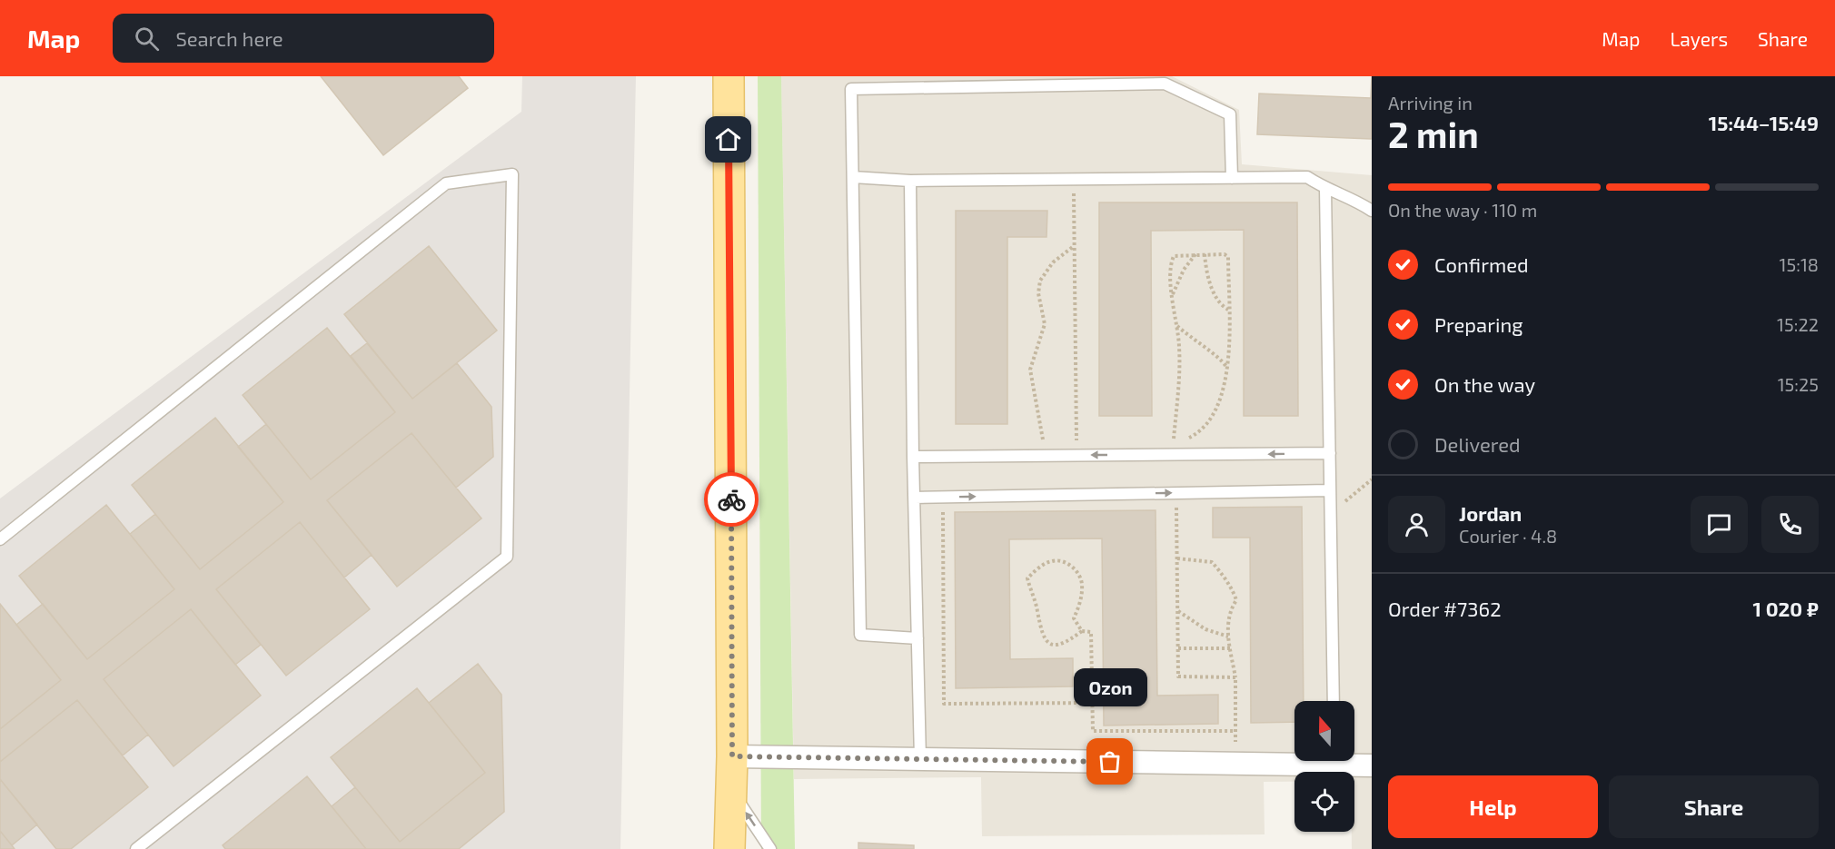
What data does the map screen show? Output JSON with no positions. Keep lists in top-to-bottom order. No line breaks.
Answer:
{"places":["Ozon"],"north":"top","page":{"header":"Map","search":"Search here","nav":["Map","Layers","Share"],"heading":["2 min","Arriving in","15:44–15:49"],"panel":["Jordan","Courier · 4.8","Order #7362","1 020 ₽"],"bar":"On the way · 110 m","list":[["Confirmed","15:18"],["Preparing","15:22"],["On the way","15:25"],"Delivered"],"bubble":"Ozon","buttons":["Help","Share"]}}
